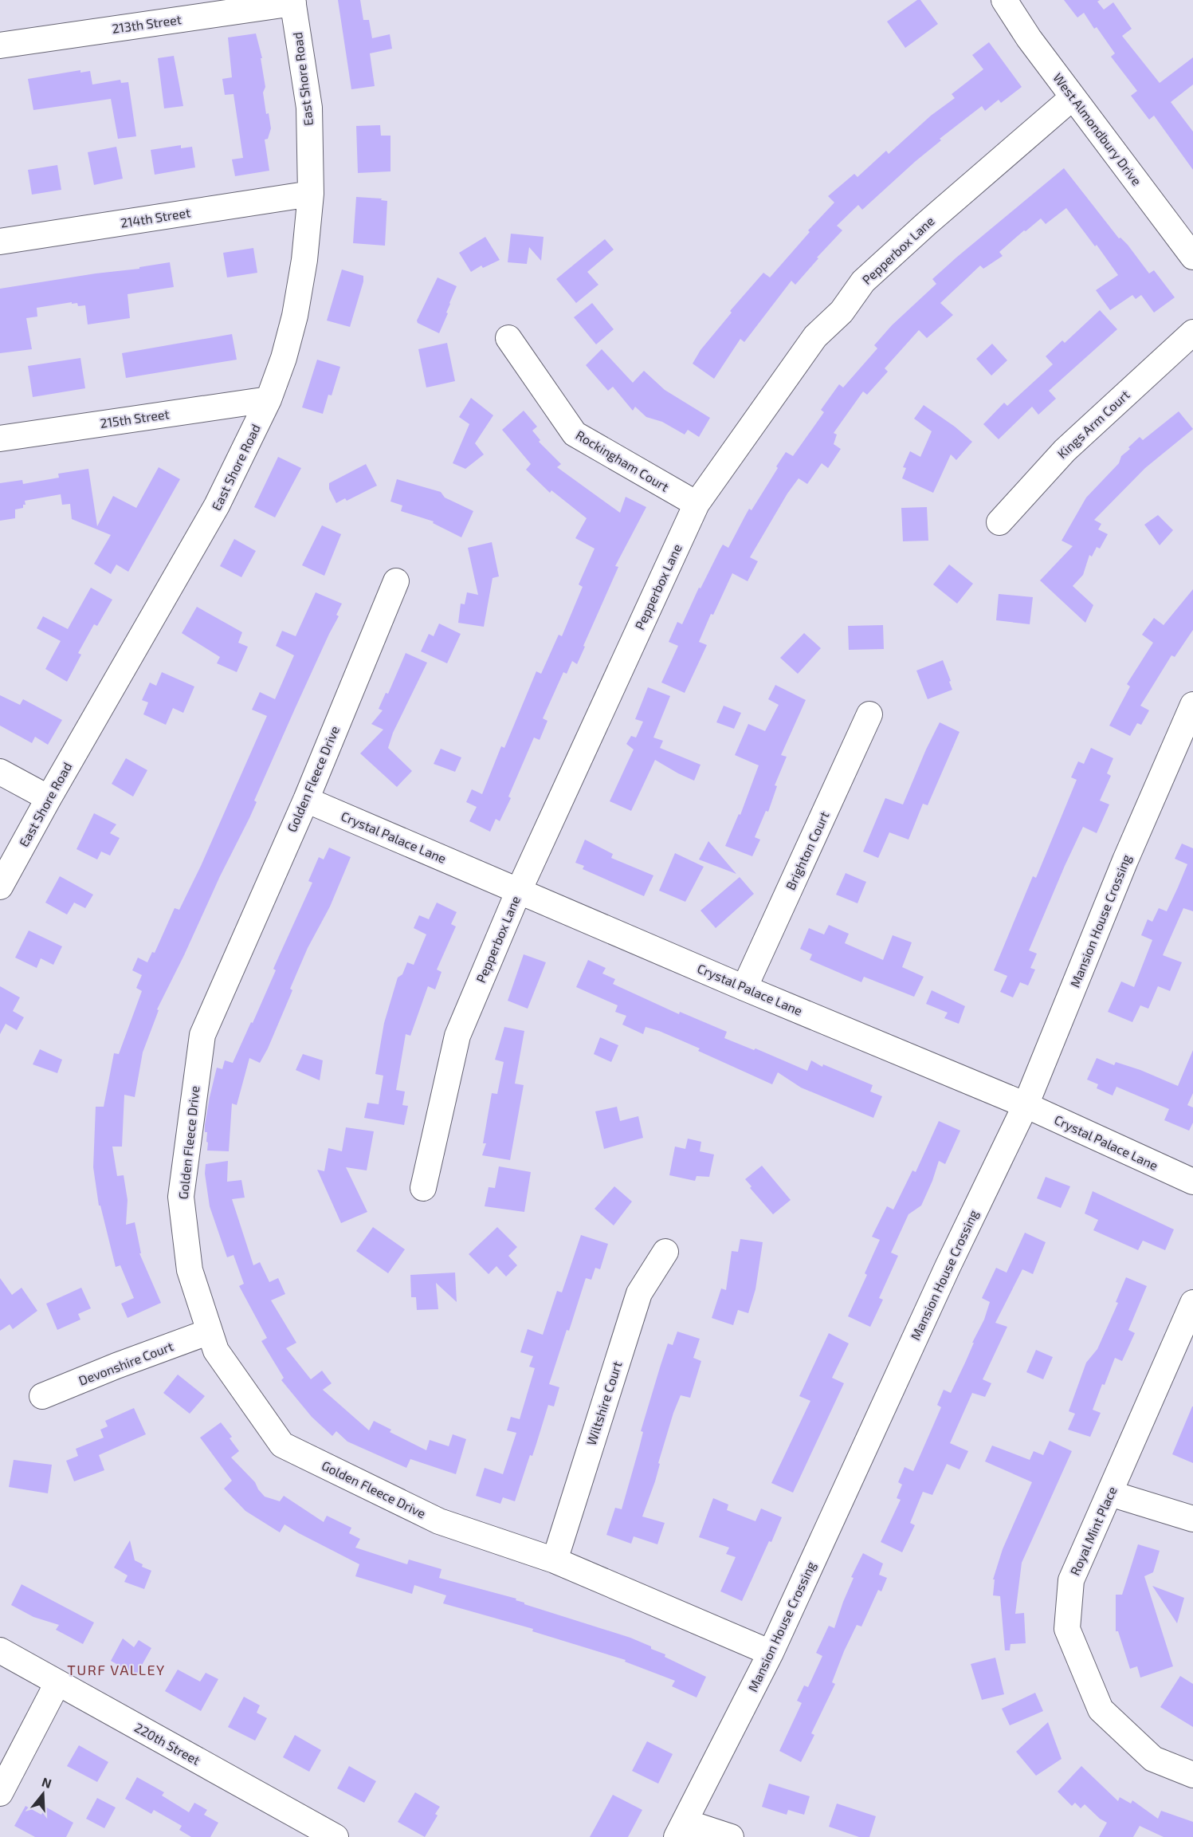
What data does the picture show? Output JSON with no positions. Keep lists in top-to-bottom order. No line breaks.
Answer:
{"streets":{"street":["213th Street","East Shore Road","West Almondbury Drive","214th Street","Pepperbox Lane","215th Street","Kings Arm Court","Rockingham Court","Golden Fleece Drive","Crystal Palace Lane","Brighton Court","Mansion House Crossing","Devonshire Court","Wiltshire Court","Royal Mint Place","220th Street"]},"crossings":[["213th Street","East Shore Road"],["East Shore Road","214th Street"],["East Shore Road","215th Street"],["West Almondbury Drive","Pepperbox Lane"],["Pepperbox Lane","Rockingham Court"],["Pepperbox Lane","Crystal Palace Lane"],["Golden Fleece Drive","Crystal Palace Lane"],["Golden Fleece Drive","Mansion House Crossing"],["Golden Fleece Drive","Devonshire Court"],["Golden Fleece Drive","Wiltshire Court"],["Crystal Palace Lane","Brighton Court"],["Crystal Palace Lane","Mansion House Crossing"]],"districts":["TURF VALLEY"],"north":"top"}
